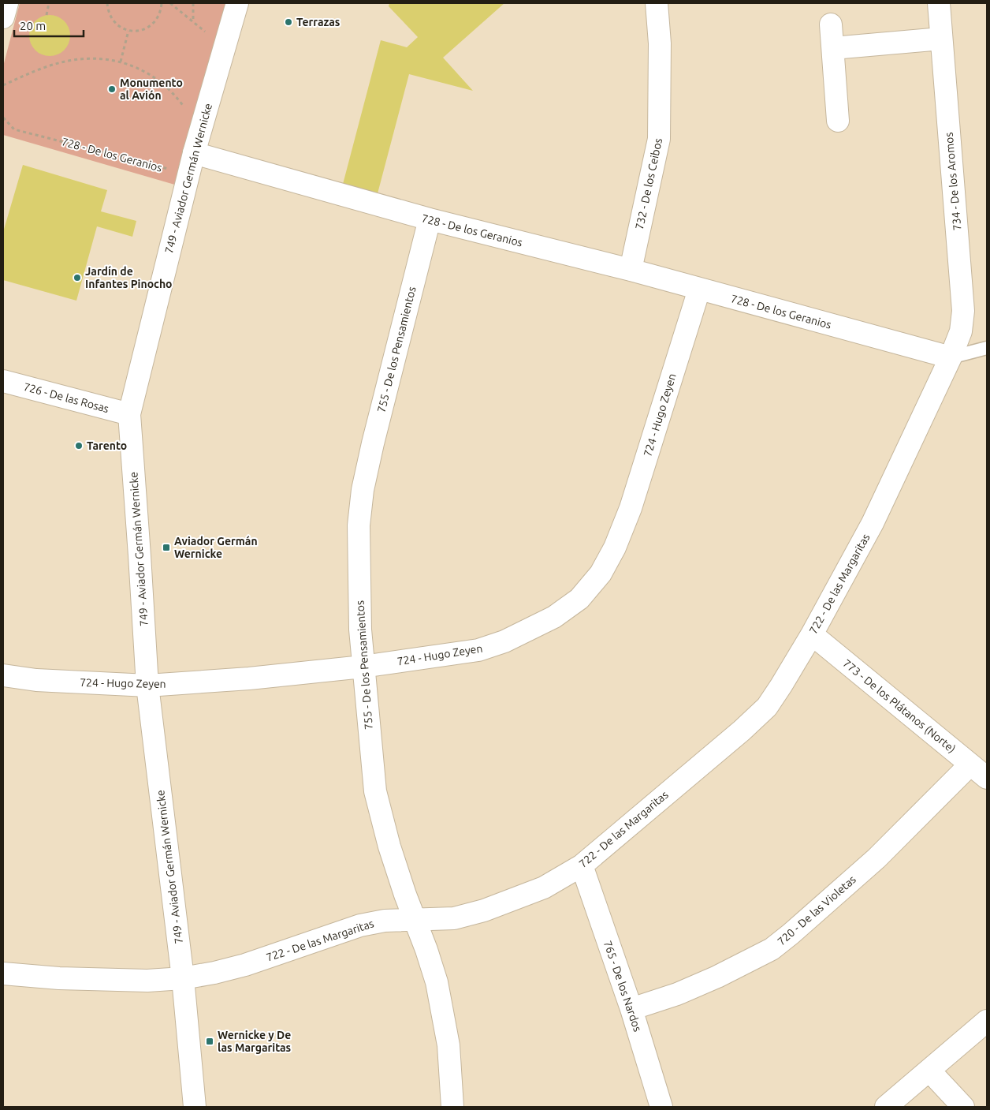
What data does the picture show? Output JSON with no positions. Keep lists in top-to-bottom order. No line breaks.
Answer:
{"streets":{"street":["728 - De los Geranios","749 - Aviador Germán Wernicke","734 - De los Aromos","732 - De los Ceibos","755 - De los Pensamientos","726 - De las Rosas","724 - Hugo Zeyen","722 - De las Margaritas","773 - De los Plátanos (Norte)","720 - De las Violetas","765 - De los Nardos"]},"crossings":[["728 - De los Geranios","749 - Aviador Germán Wernicke"],["728 - De los Geranios","734 - De los Aromos"],["728 - De los Geranios","732 - De los Ceibos"],["728 - De los Geranios","755 - De los Pensamientos"],["728 - De los Geranios","724 - Hugo Zeyen"],["728 - De los Geranios","722 - De las Margaritas"],["749 - Aviador Germán Wernicke","726 - De las Rosas"],["749 - Aviador Germán Wernicke","724 - Hugo Zeyen"],["749 - Aviador Germán Wernicke","722 - De las Margaritas"],["734 - De los Aromos","722 - De las Margaritas"],["755 - De los Pensamientos","724 - Hugo Zeyen"],["755 - De los Pensamientos","722 - De las Margaritas"],["722 - De las Margaritas","773 - De los Plátanos (Norte)"],["722 - De las Margaritas","765 - De los Nardos"],["773 - De los Plátanos (Norte)","720 - De las Violetas"],["720 - De las Violetas","765 - De los Nardos"]],"places":{"other":["Terrazas","Monumento al Avión","Jardín de Infantes Pinocho","Tarento"],"transit":["Aviador Germán Wernicke","Wernicke y De las Margaritas"]},"scale_bar":"20 m"}
